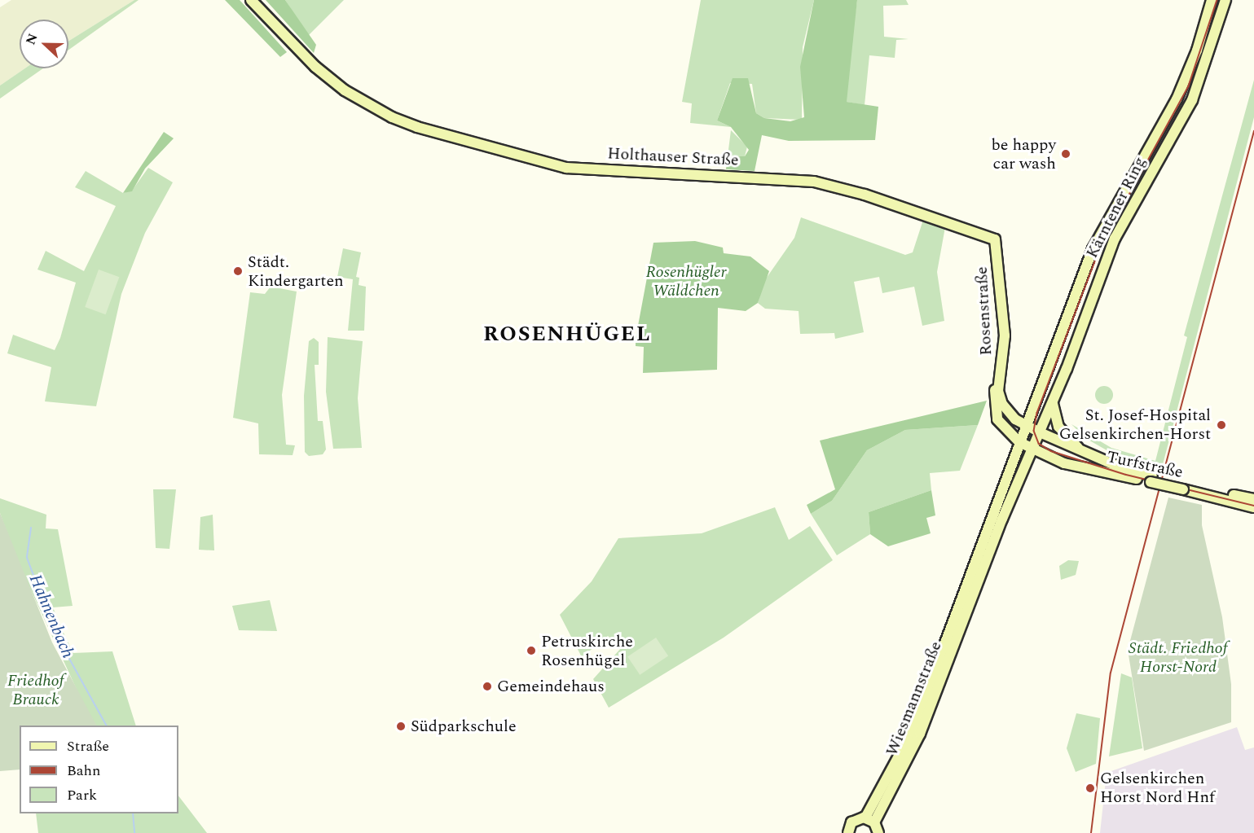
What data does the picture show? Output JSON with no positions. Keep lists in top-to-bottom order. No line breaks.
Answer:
{"streets":{"main road":["Holthauser Straße","Kärntener Ring","Rosenstraße","Turfstraße","Wiesmannstraße"]},"crossings":[["Holthauser Straße","Rosenstraße"],["Kärntener Ring","Rosenstraße"],["Kärntener Ring","Turfstraße"],["Kärntener Ring","Wiesmannstraße"]],"districts":["ROSENHÜGEL"],"water":["Hahnenbach"],"parks":["Rosenhügler Wäldchen","Städt. Friedhof Horst-Nord","Friedhof Brauck"],"places":["be happy car wash","Städt. Kindergarten","St. Josef-Hospital Gelsenkirchen-Horst","Petruskirche Rosenhügel","Gemeindehaus","Südparkschule","Gelsenkirchen Horst Nord Hnf"],"legend":["Straße","Bahn","Park"],"north":"left"}
